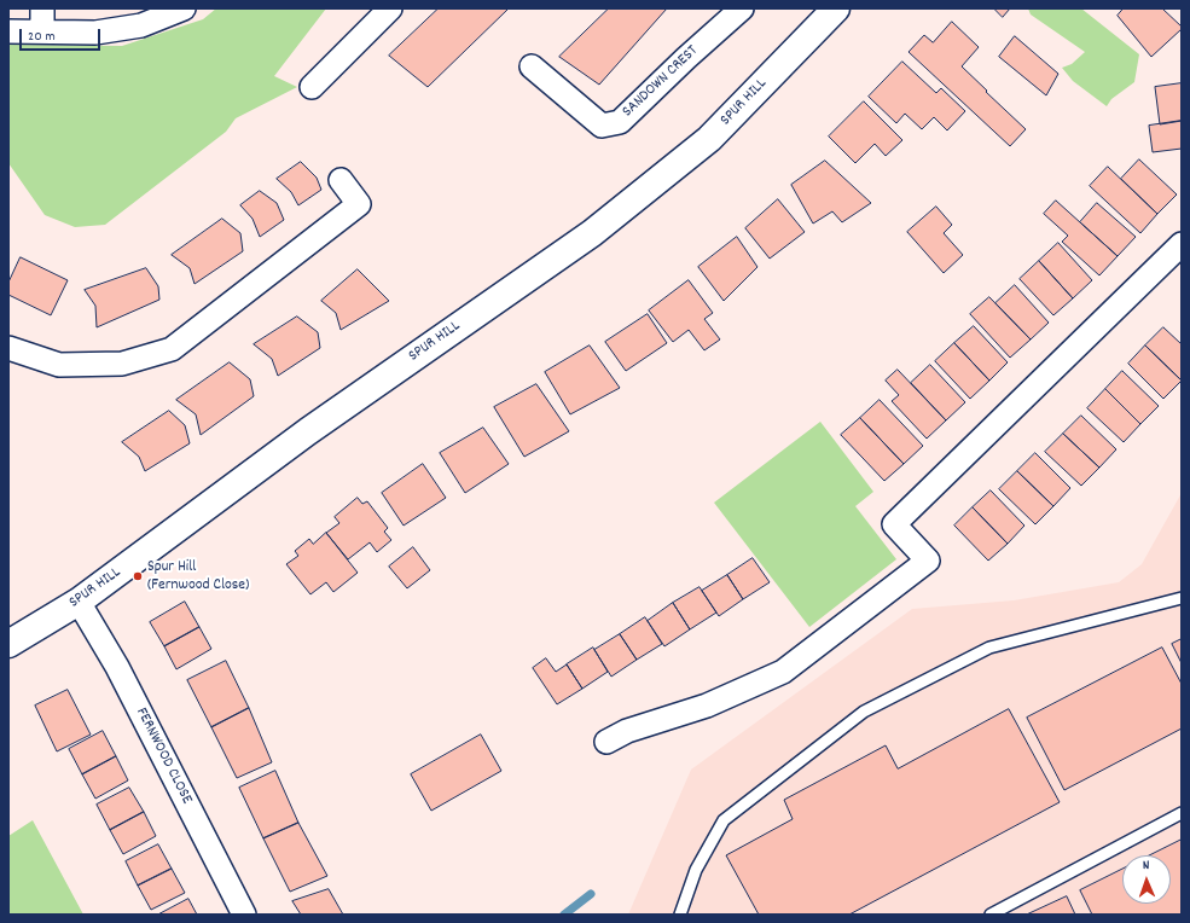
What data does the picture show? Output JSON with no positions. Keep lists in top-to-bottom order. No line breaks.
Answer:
{"streets":{"street":["SANDOWN CREST","SPUR HILL","FERNWOOD CLOSE"]},"crossings":[["SPUR HILL","FERNWOOD CLOSE"]],"places":["Spur Hill (Fernwood Close)"],"scale_bar":"20 m","north":"top"}
